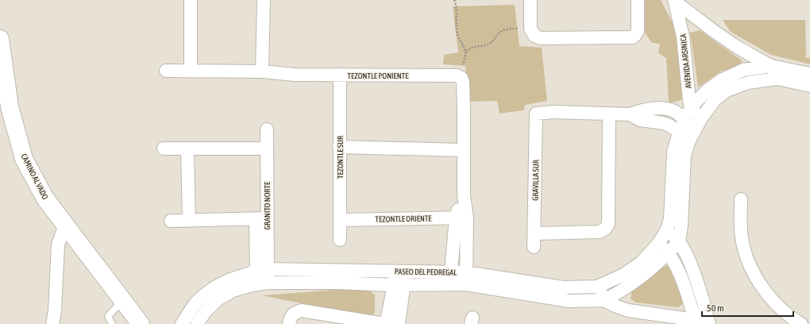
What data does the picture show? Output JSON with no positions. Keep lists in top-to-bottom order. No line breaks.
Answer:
{"streets":{"street":["AVENIDA ARSINICA","TEZONTLE PONIENTE","TEZONTLE SUR","CAMINO AL VADO","GRAVILLA SUR","GRANITO NORTE","TEZONTLE ORIENTE","PASEO DEL PEDREGAL"]},"crossings":[["TEZONTLE PONIENTE","TEZONTLE SUR"],["TEZONTLE SUR","TEZONTLE ORIENTE"],["GRANITO NORTE","PASEO DEL PEDREGAL"]],"scale_bar":"50 m"}
